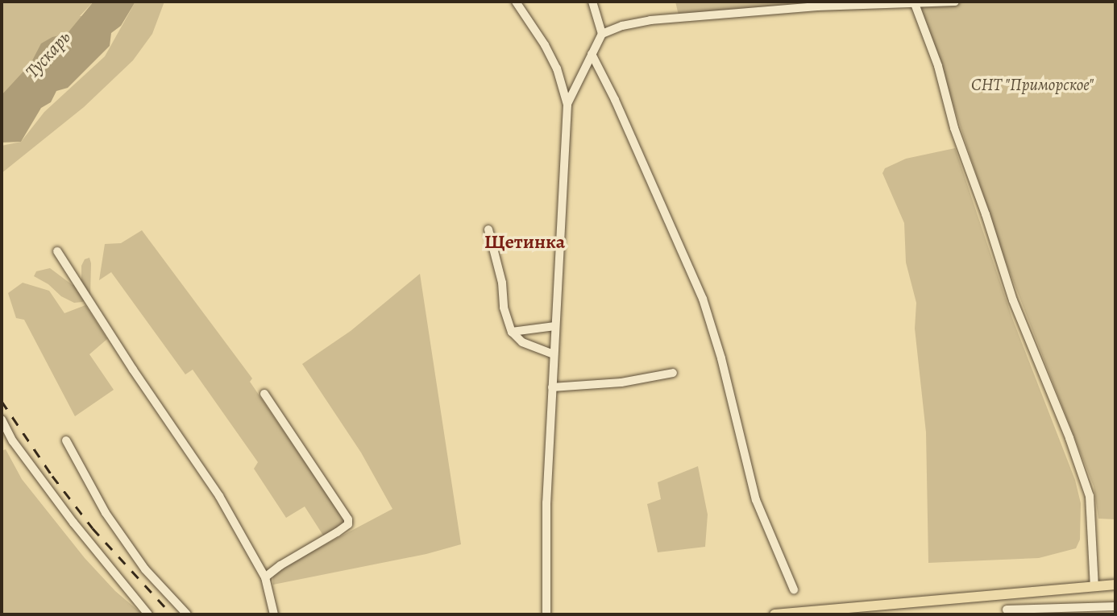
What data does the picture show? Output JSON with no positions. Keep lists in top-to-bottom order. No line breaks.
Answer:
{"districts":["Щетинка"],"water":["Тускарь"],"parks":["СНТ \"Приморское\""]}
